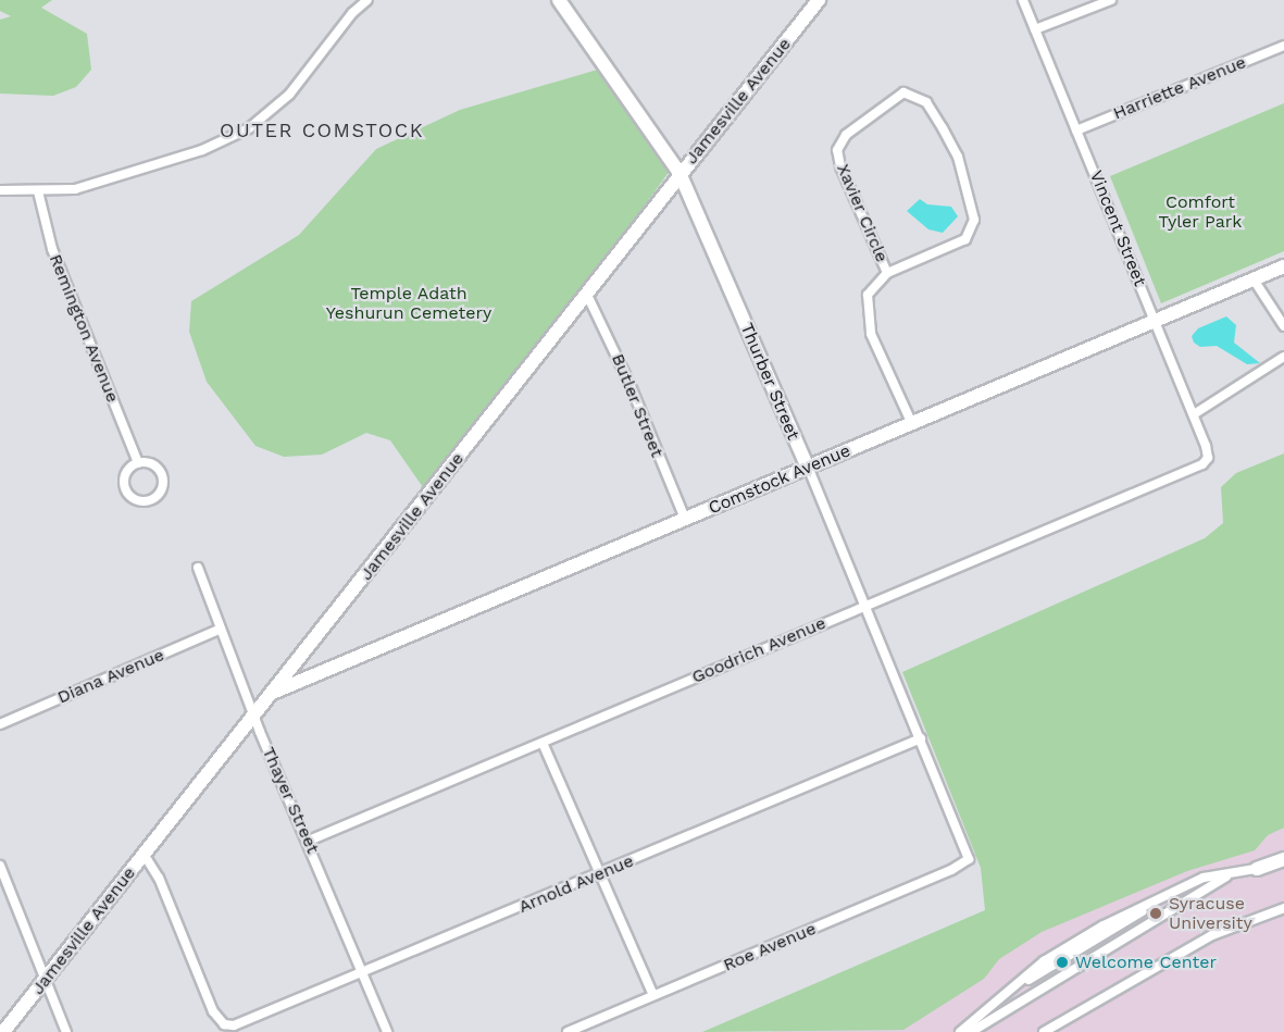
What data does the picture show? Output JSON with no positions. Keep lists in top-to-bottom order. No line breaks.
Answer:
{"streets":{"street":["Harriette Avenue","Jamesville Avenue","Xavier Circle","Vincent Street","Remington Avenue","Thurber Street","Butler Street","Comstock Avenue","Goodrich Avenue","Diana Avenue","Thayer Street","Arnold Avenue","Roe Avenue"]},"crossings":[["Harriette Avenue","Vincent Street"],["Jamesville Avenue","Thurber Street"],["Jamesville Avenue","Butler Street"],["Jamesville Avenue","Comstock Avenue"],["Jamesville Avenue","Thayer Street"],["Jamesville Avenue","Arnold Avenue"],["Xavier Circle","Comstock Avenue"],["Vincent Street","Comstock Avenue"],["Vincent Street","Goodrich Avenue"],["Thurber Street","Comstock Avenue"],["Thurber Street","Goodrich Avenue"],["Thurber Street","Arnold Avenue"],["Thurber Street","Roe Avenue"],["Butler Street","Comstock Avenue"],["Goodrich Avenue","Thayer Street"],["Diana Avenue","Thayer Street"],["Thayer Street","Arnold Avenue"]],"districts":["OUTER COMSTOCK"],"parks":["Comfort Tyler Park","Temple Adath Yeshurun Cemetery"],"places":["Syracuse University","Welcome Center"]}
